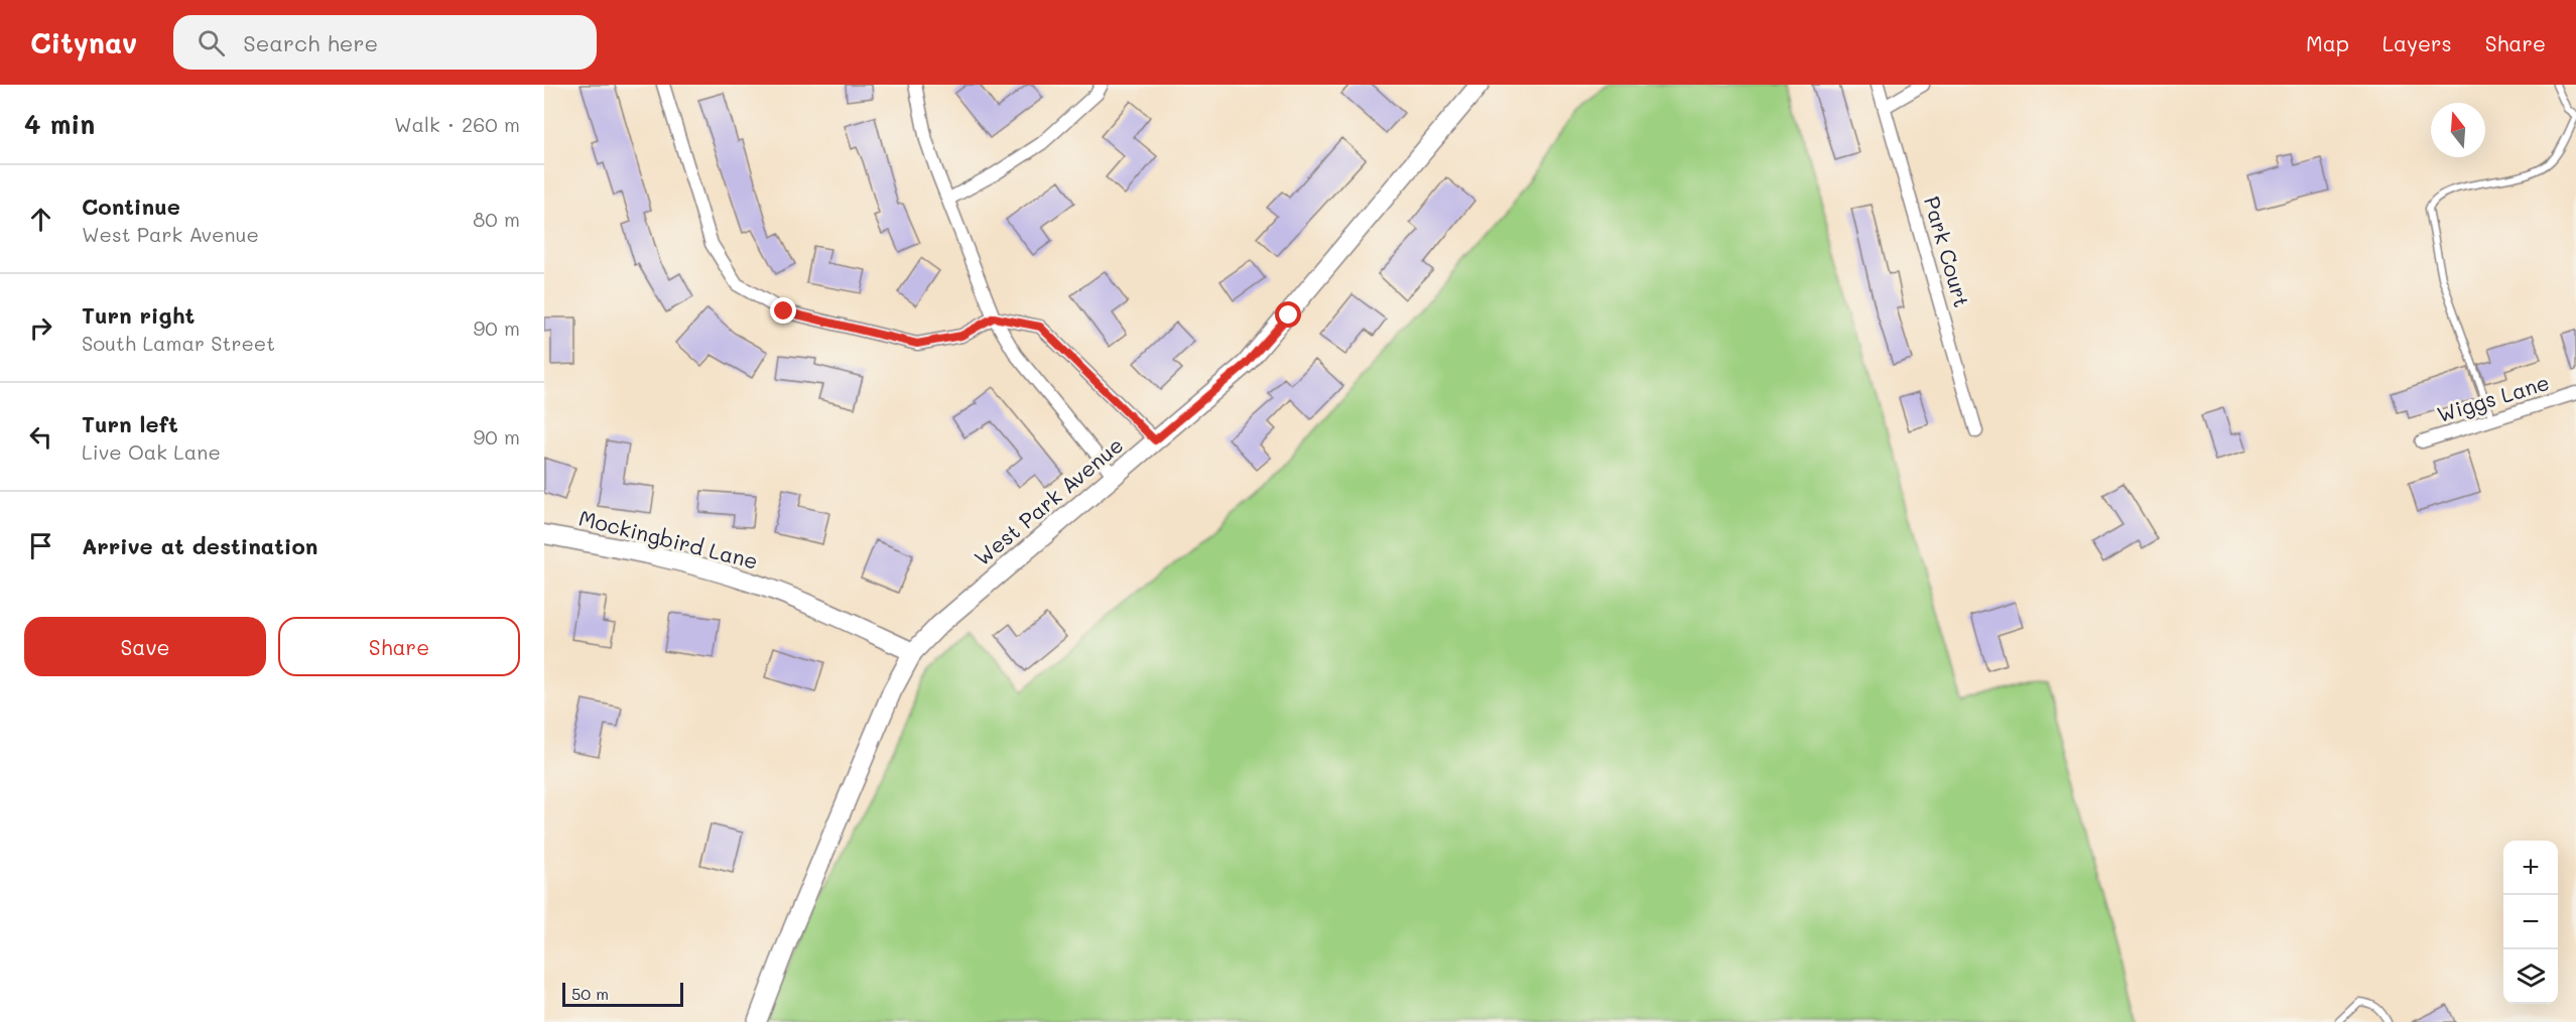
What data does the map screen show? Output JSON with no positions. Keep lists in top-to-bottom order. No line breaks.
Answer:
{"streets":{"street":["Park Court","Wiggs Lane","West Park Avenue","Mockingbird Lane"]},"crossings":[["West Park Avenue","Mockingbird Lane"]],"scale_bar":"50 m","north":"top","page":{"header":"Citynav","search":"Search here","nav":["Map","Layers","Share"],"heading":["4 min","Walk · 260 m"],"list":[["Continue","West Park Avenue","80 m"],["Turn right","South Lamar Street","90 m"],["Turn left","Live Oak Lane","90 m"],"Arrive at destination"],"buttons":["Save","Share"],"map_buttons":["+","−"],"scale":"50 m"}}
